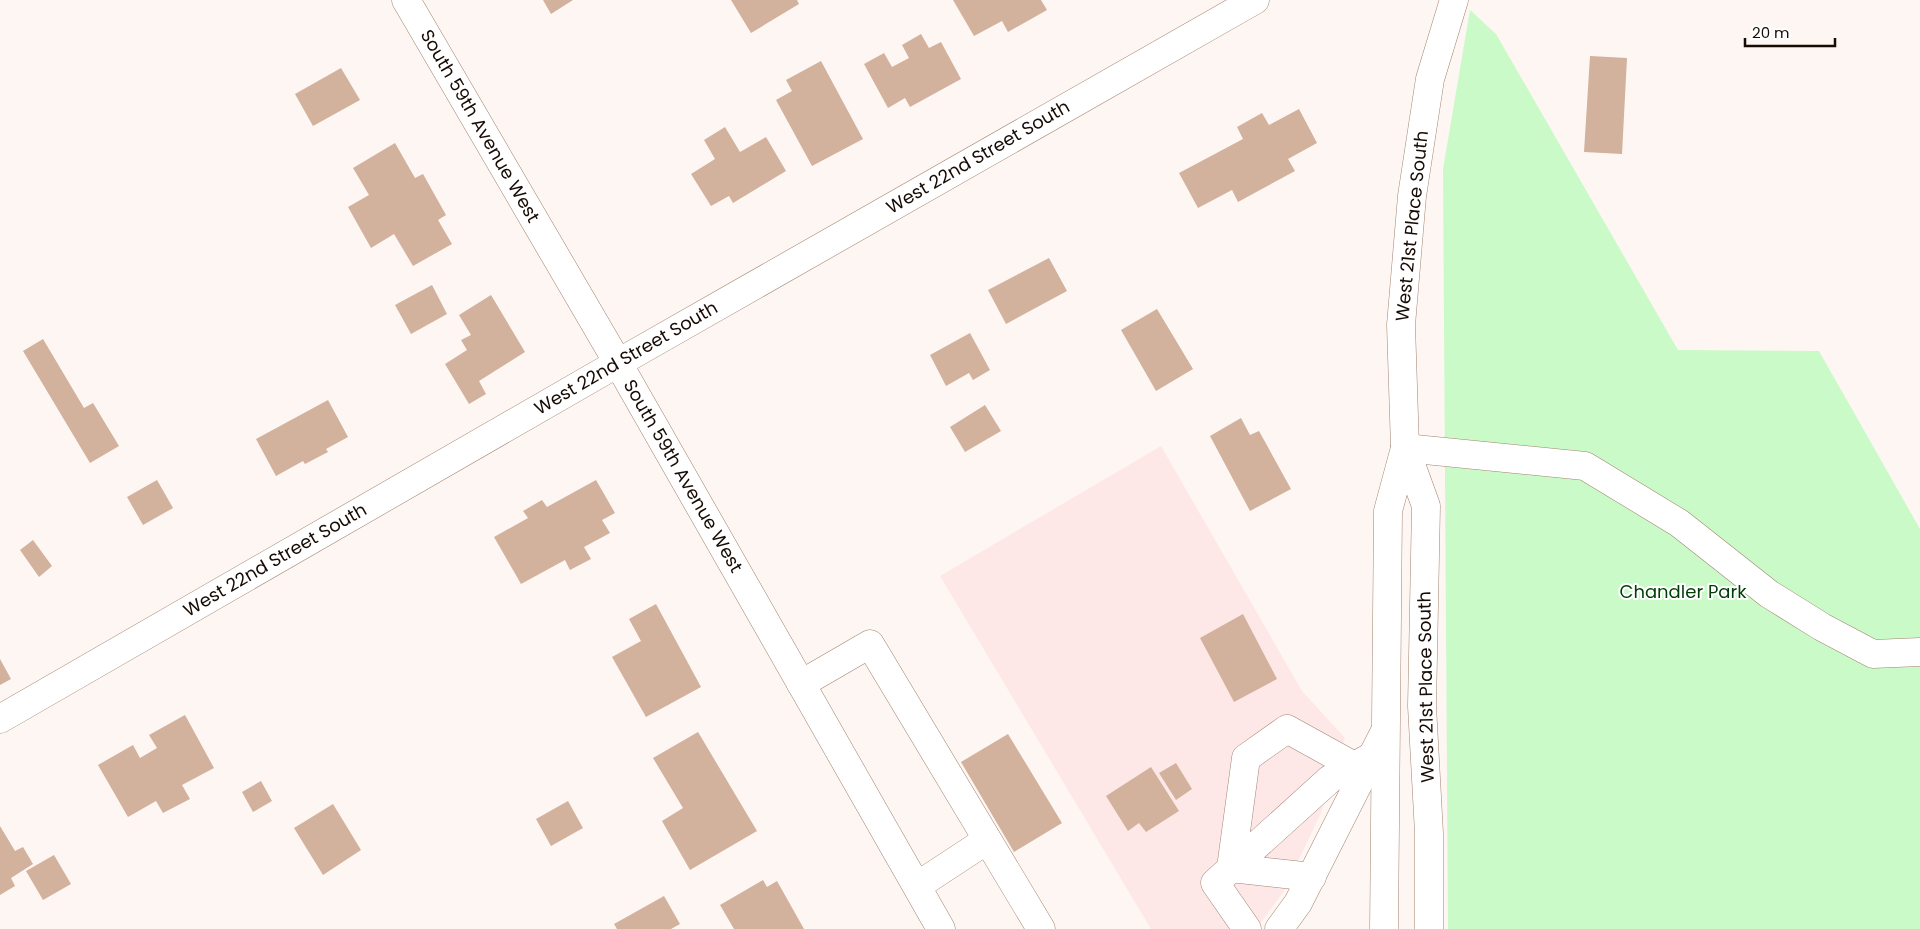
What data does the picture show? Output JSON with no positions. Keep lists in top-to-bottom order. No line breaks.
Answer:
{"streets":{"street":["South 59th Avenue West","West 22nd Street South","West 21st Place South"]},"crossings":[["South 59th Avenue West","West 22nd Street South"]],"parks":["Chandler Park"],"scale_bar":"20 m"}
